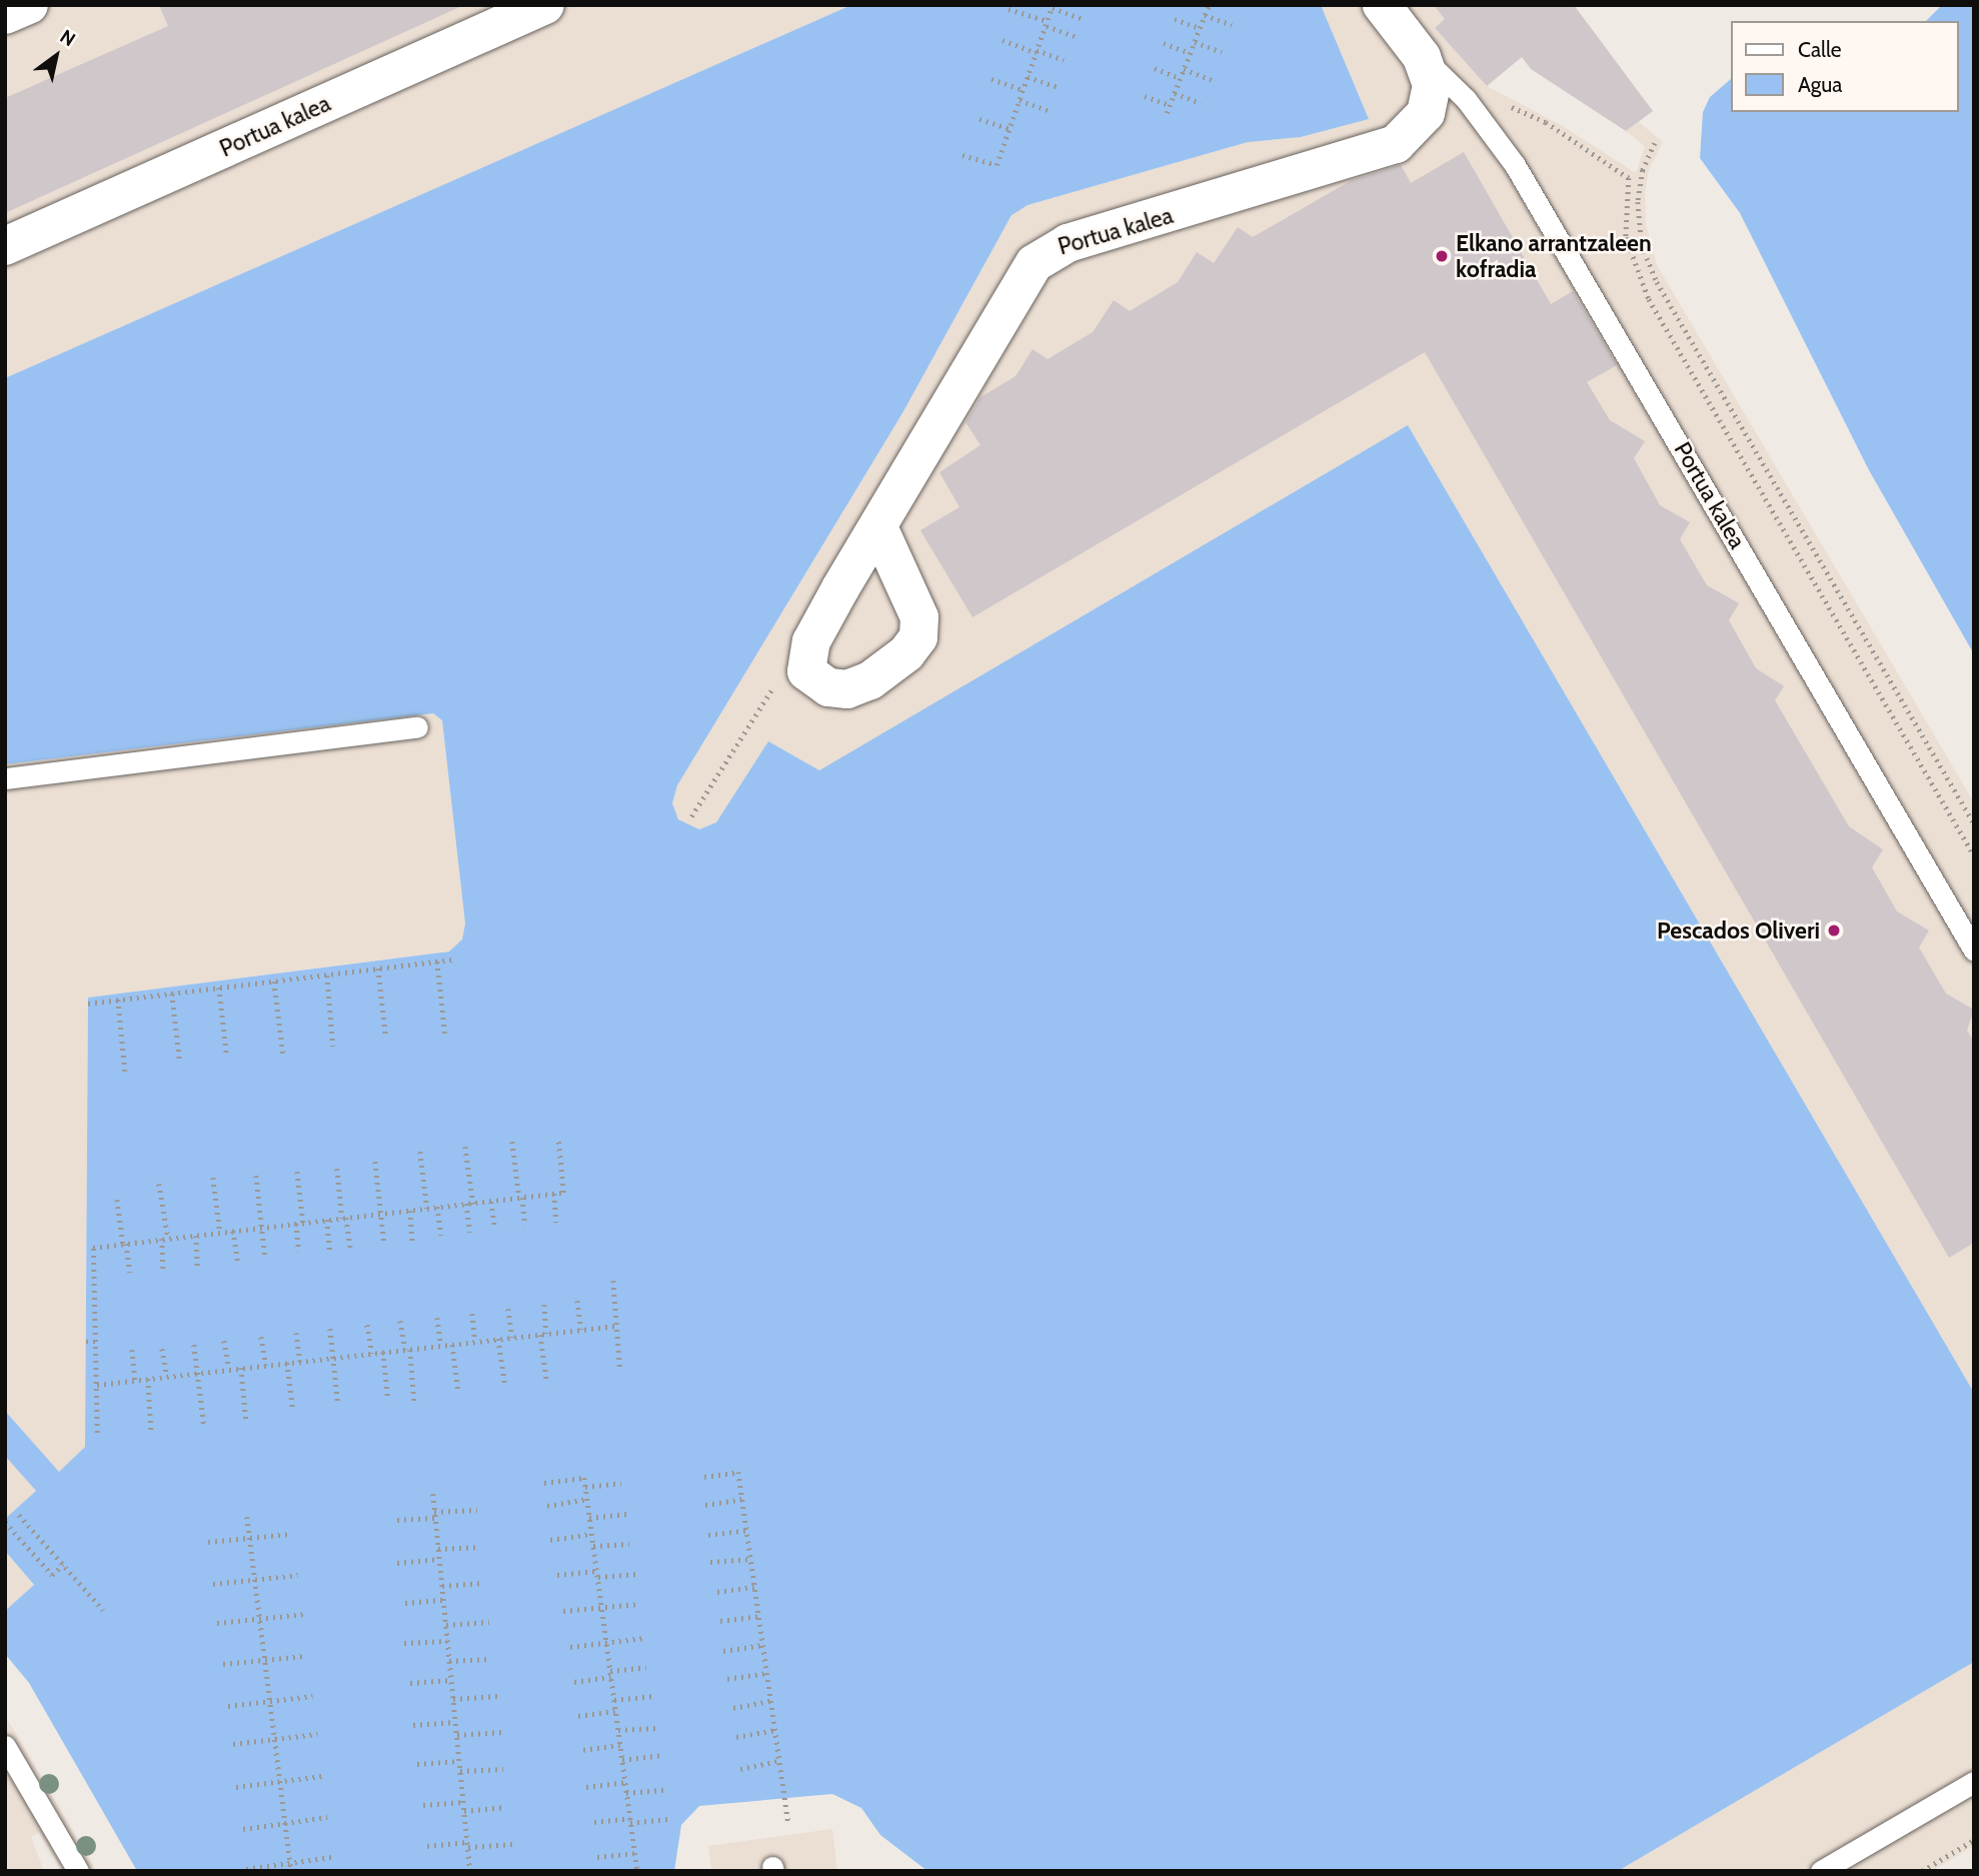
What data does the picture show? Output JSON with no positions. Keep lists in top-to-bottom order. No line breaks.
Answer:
{"streets":{"street":["Portua kalea"]},"places":["Elkano arrantzaleen kofradia","Pescados Oliveri"],"legend":["Calle","Agua"],"north":"top right"}
